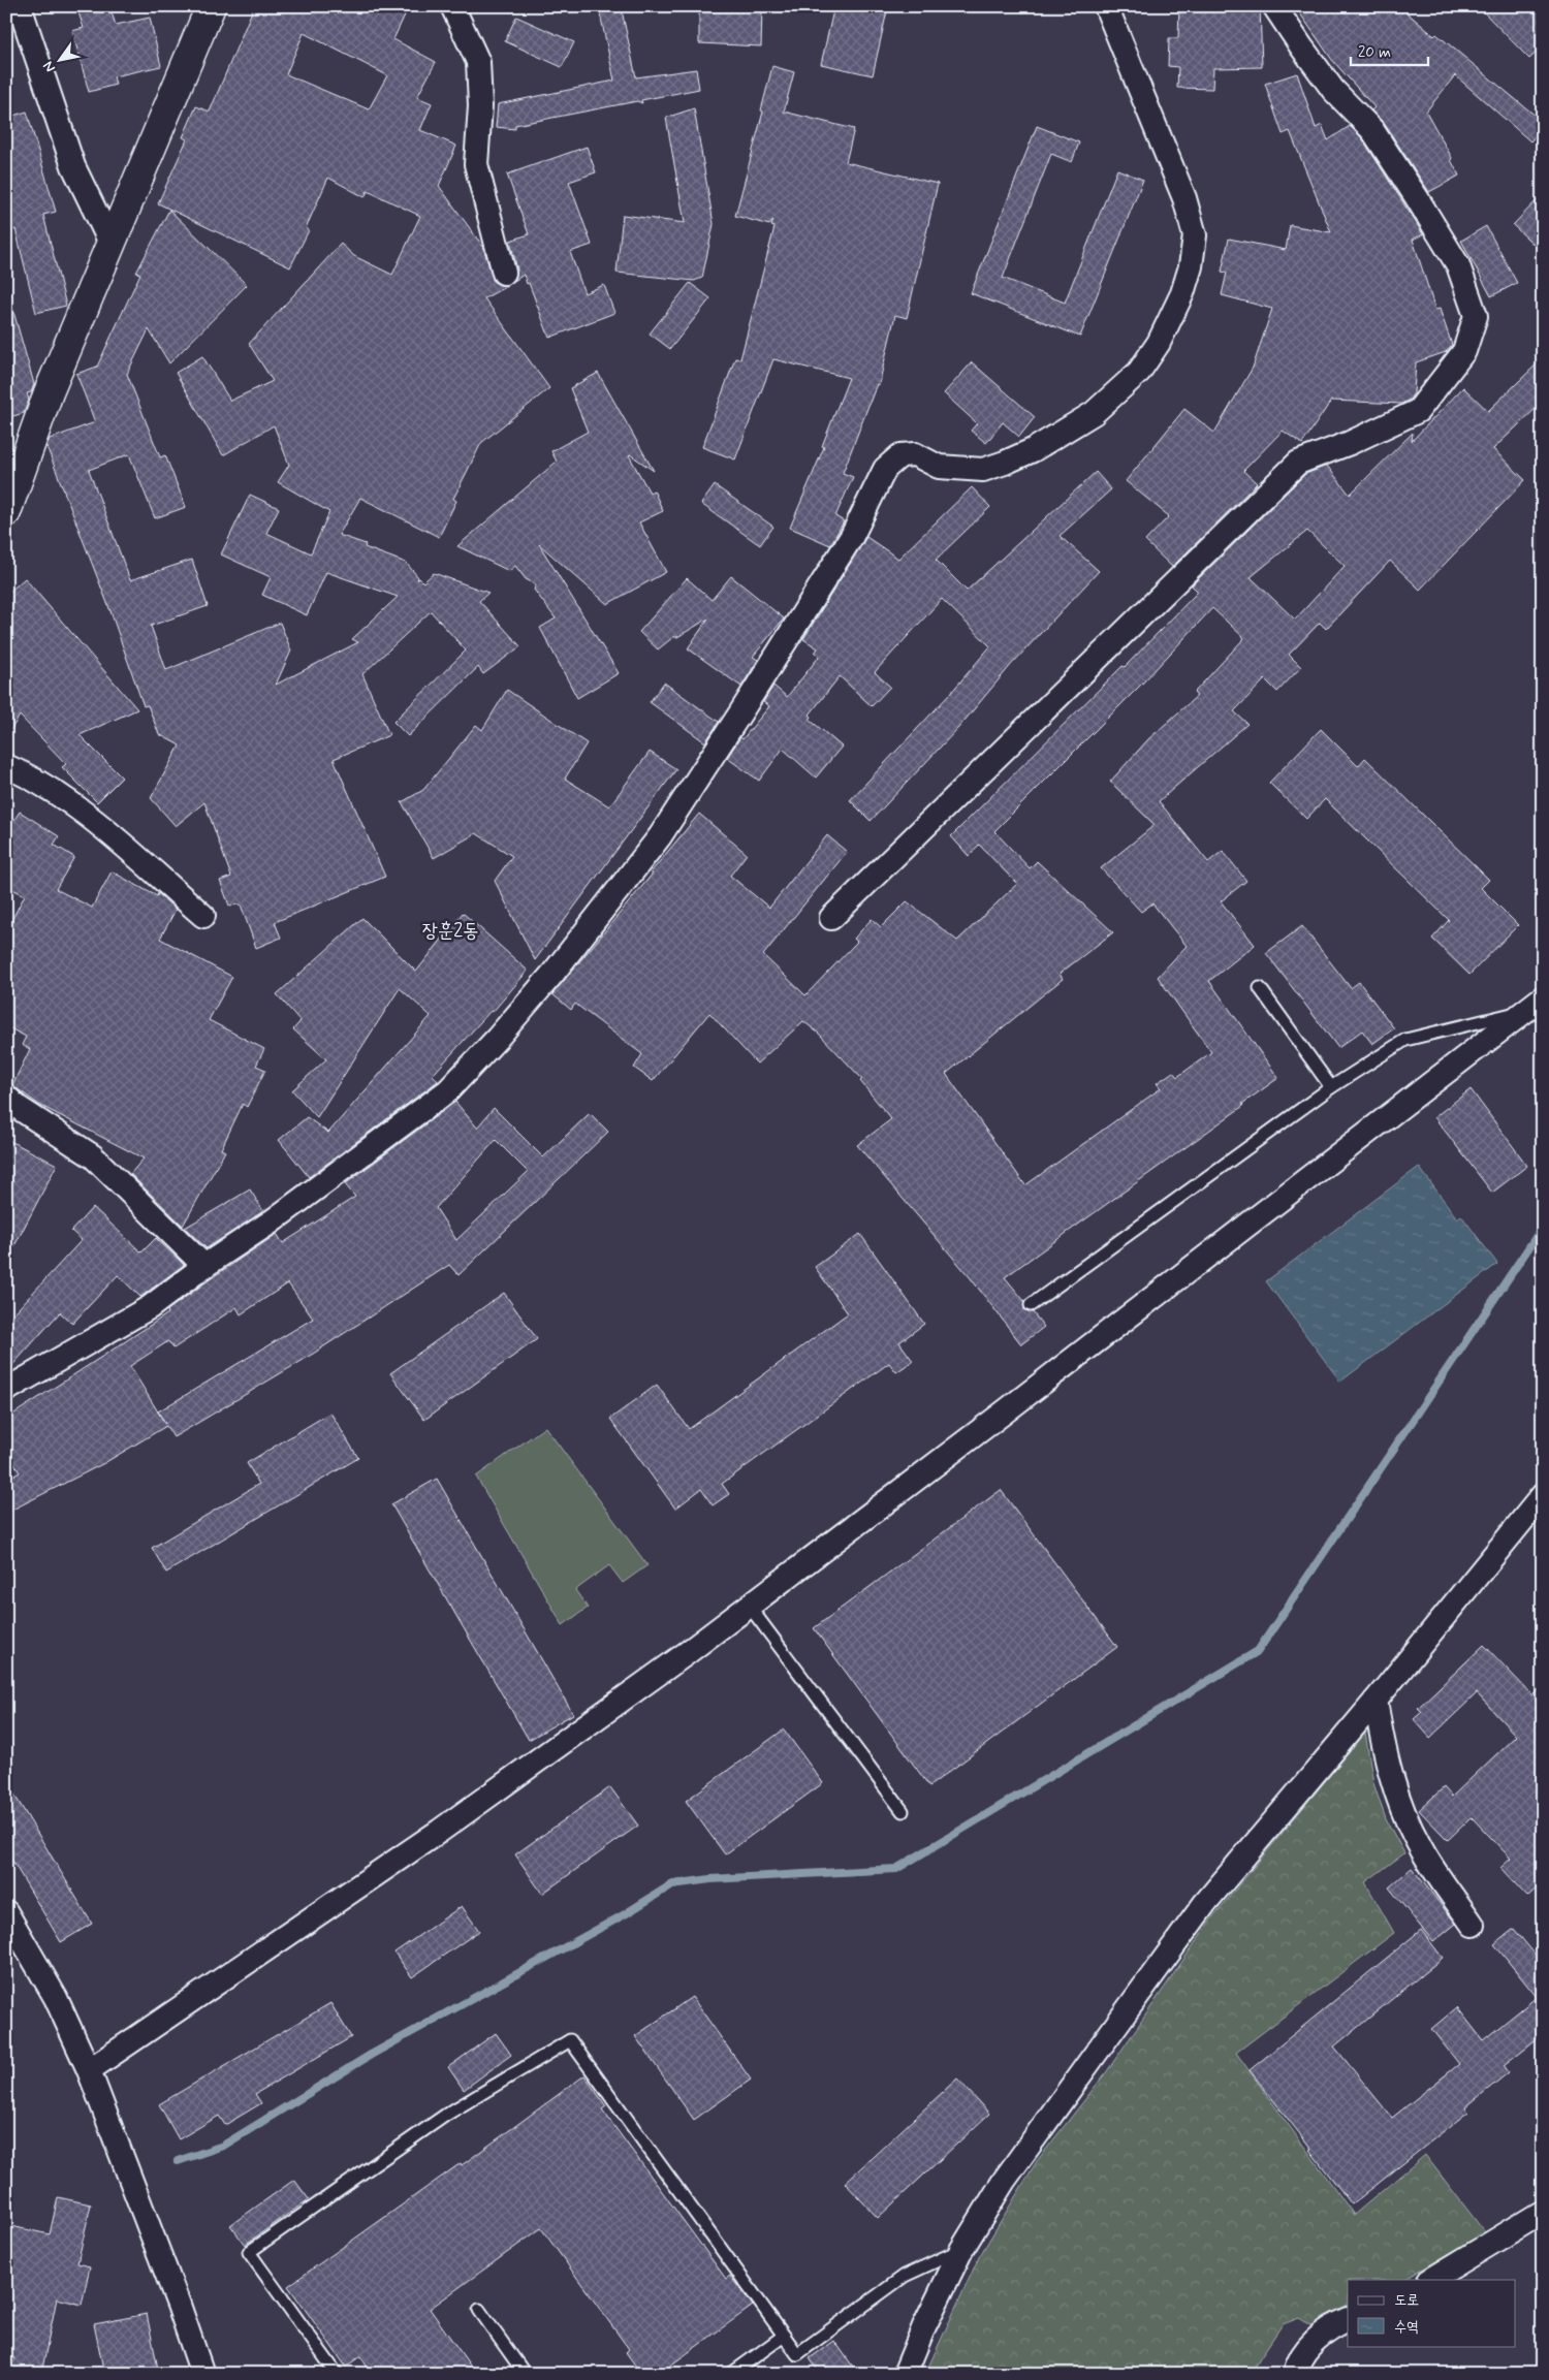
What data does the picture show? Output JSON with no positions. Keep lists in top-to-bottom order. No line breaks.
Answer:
{"districts":["장훈2동"],"legend":["도로","수역"],"scale_bar":"20 m","north":"bottom left"}
